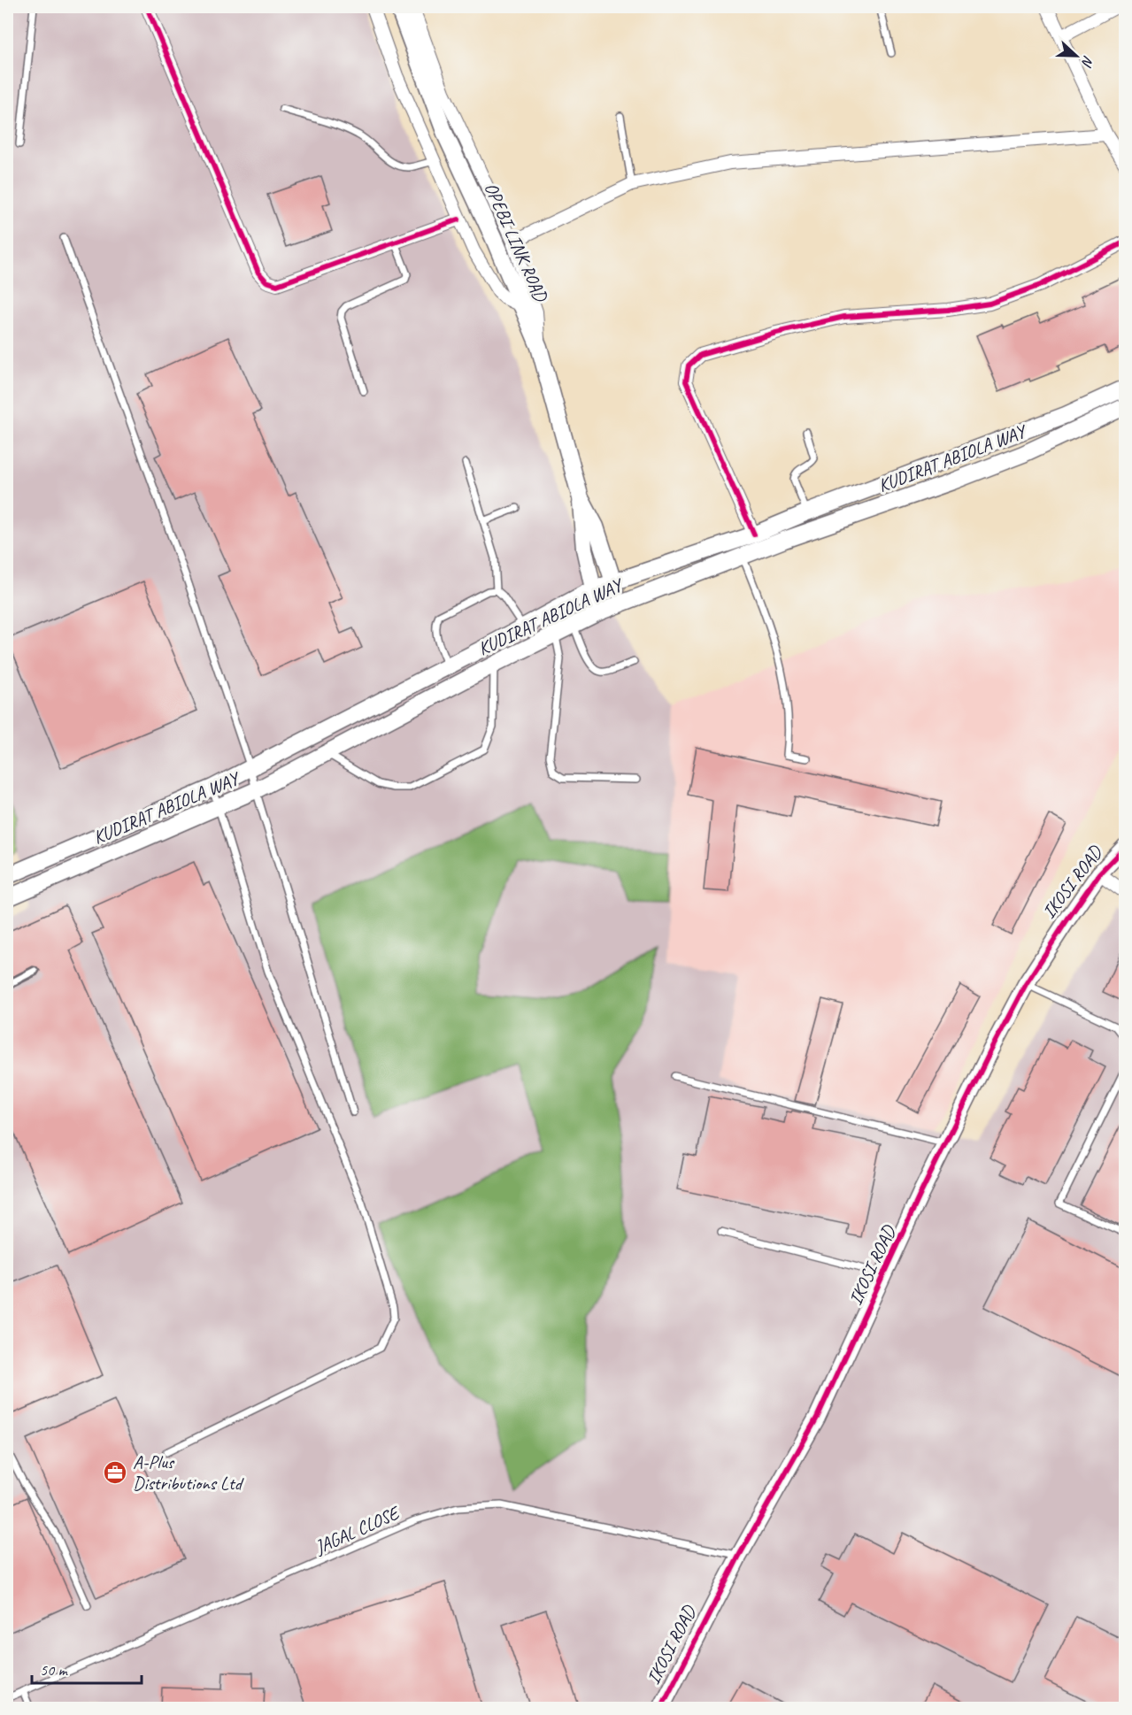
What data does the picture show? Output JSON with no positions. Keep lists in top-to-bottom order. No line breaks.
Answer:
{"streets":{"main road":["OPEBI LINK ROAD","KUDIRAT ABIOLA WAY","IKOSI ROAD"],"lane":["JAGAL CLOSE"]},"crossings":[["OPEBI LINK ROAD","KUDIRAT ABIOLA WAY"],["IKOSI ROAD","JAGAL CLOSE"]],"places":{"office":["A-Plus Distributions Ltd"]},"scale_bar":"50 m","north":"right"}
